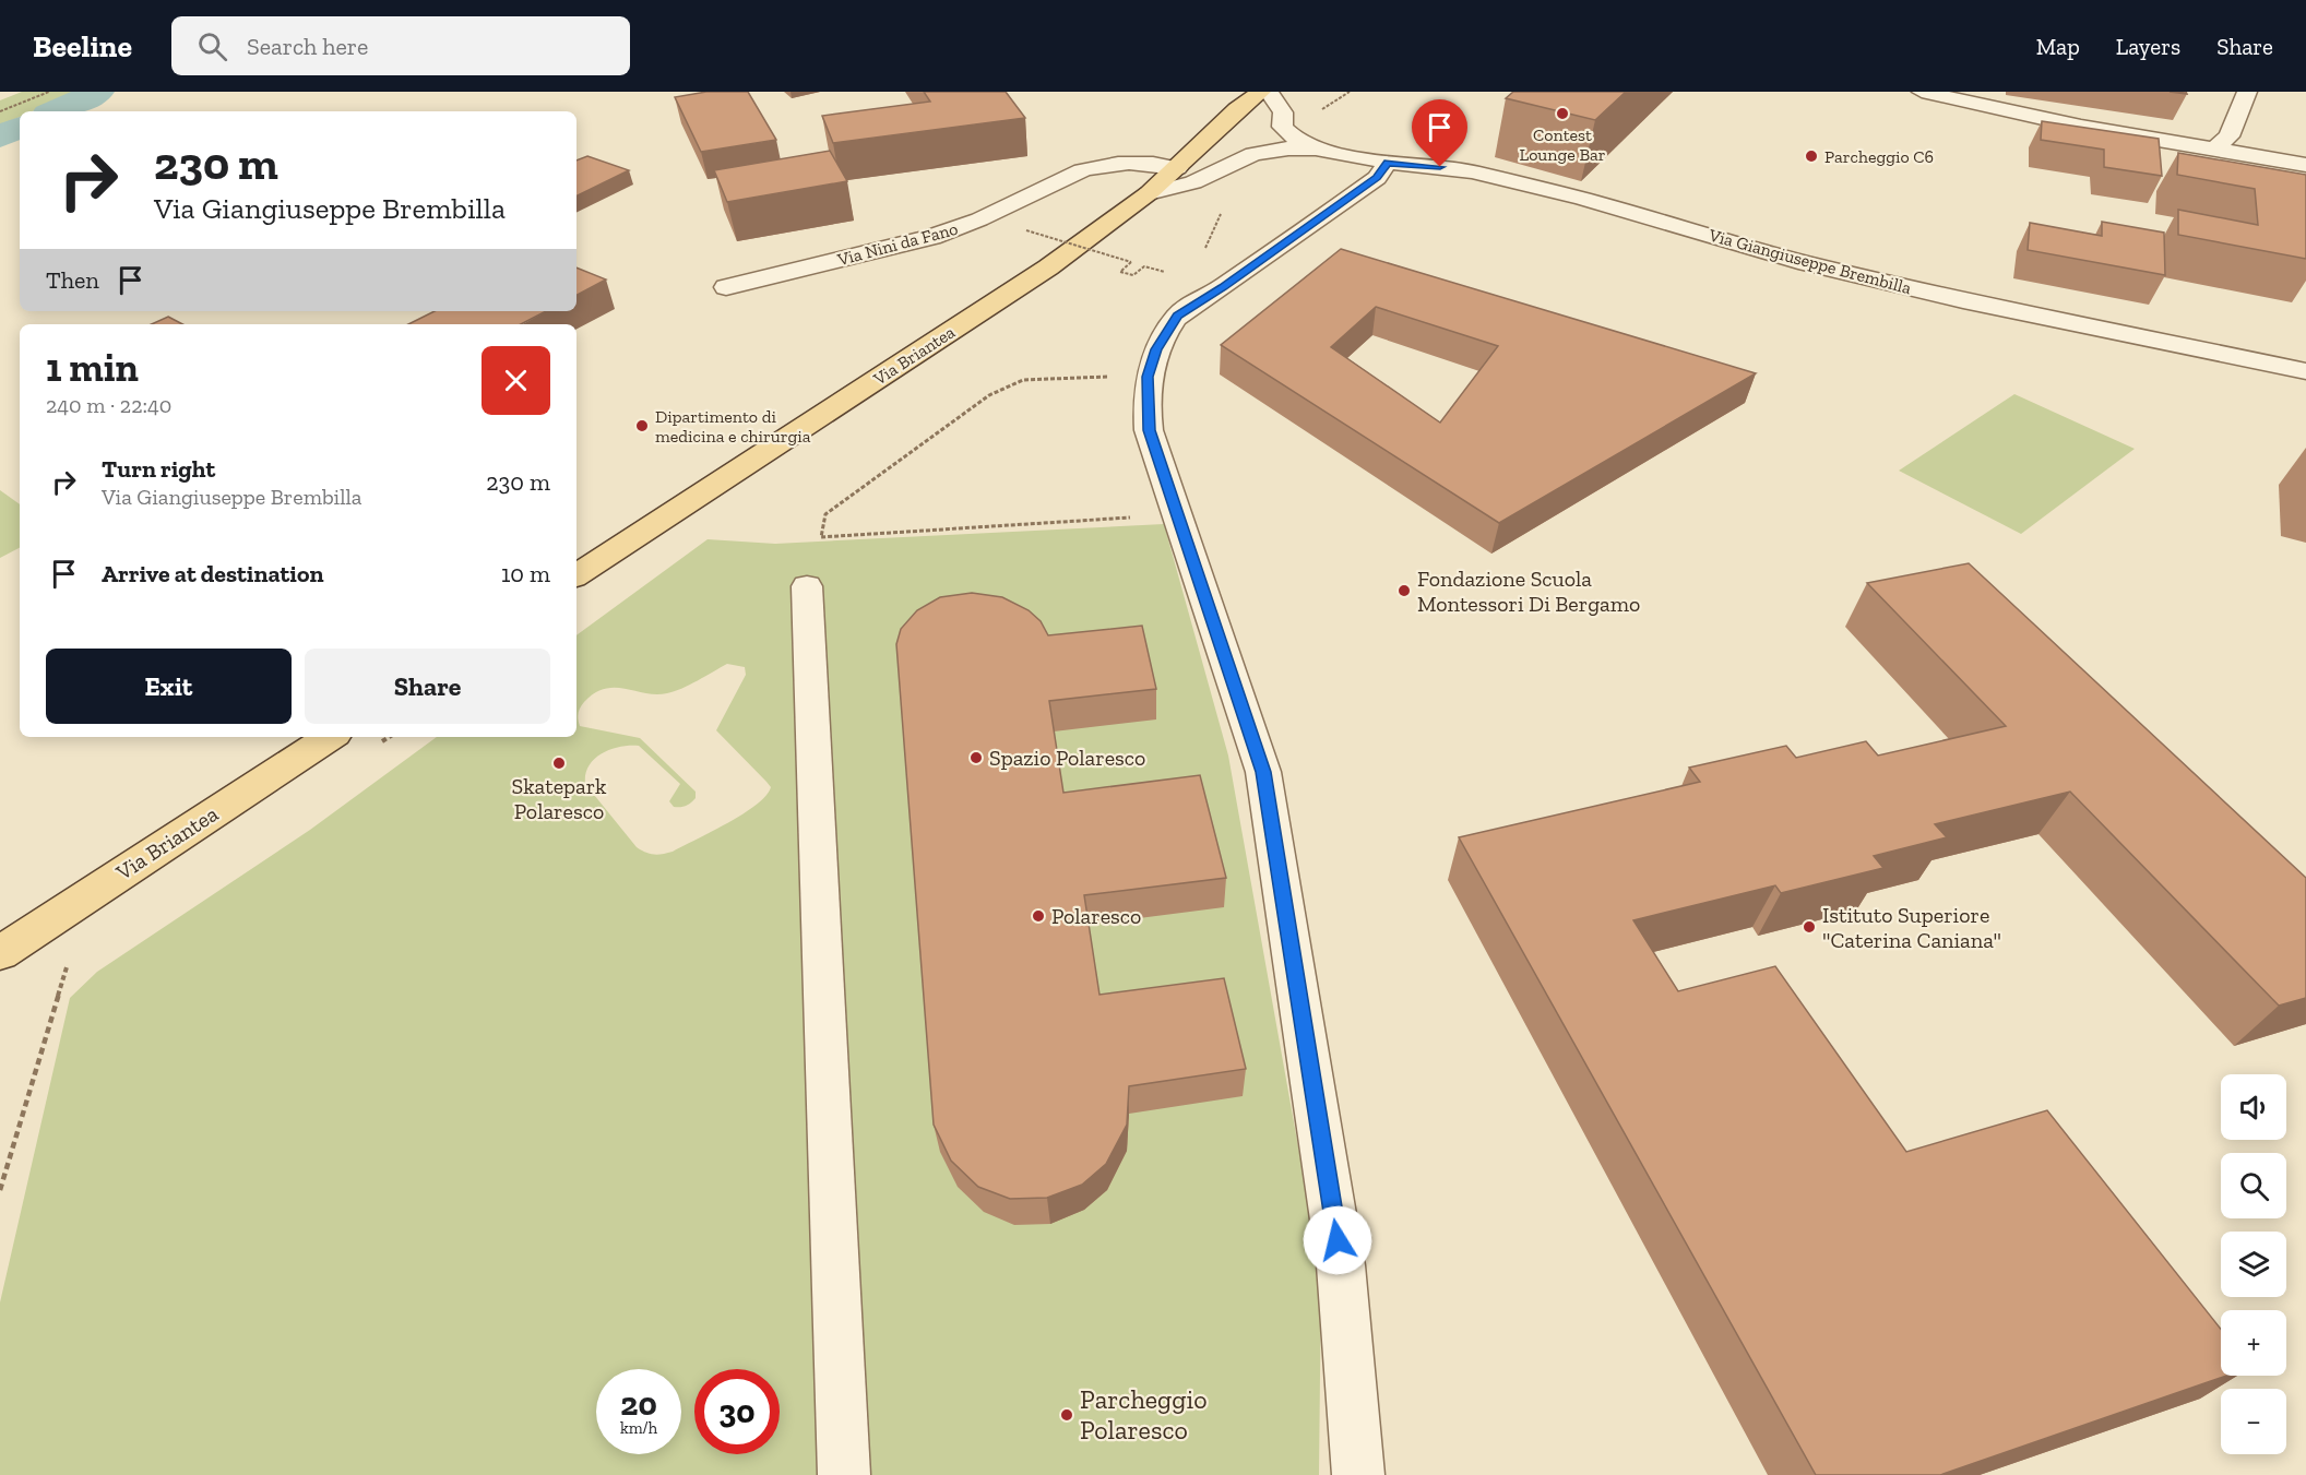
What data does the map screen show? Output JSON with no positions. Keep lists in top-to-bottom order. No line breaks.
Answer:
{"streets":{"main road":["Via Briantea"],"street":["Via Nini da Fano","Via Giangiuseppe Brembilla"]},"crossings":[["Via Nini da Fano","Via Briantea"],["Via Giangiuseppe Brembilla","Via Briantea"]],"places":["Contest Lounge Bar","Parcheggio C6","Dipartimento di medicina e chirurgia","Fondazione Scuola Montessori Di Bergamo","Spazio Polaresco","Skatepark Polaresco","Polaresco","Istituto Superiore \"Caterina Caniana\"","Parcheggio Polaresco"],"page":{"header":"Beeline","search":"Search here","nav":["Map","Layers","Share"],"turn":["230 m","Via Giangiuseppe Brembilla"],"then":"Then","heading":["1 min","240 m · 22:40"],"list":[{"name":"Turn right","note":"Via Giangiuseppe Brembilla","value":"230 m"},{"name":"Arrive at destination","value":"10 m"}],"buttons":["Exit","Share"],"map_buttons":["+","−"],"speed":"20 km/h","limit":"30"}}
